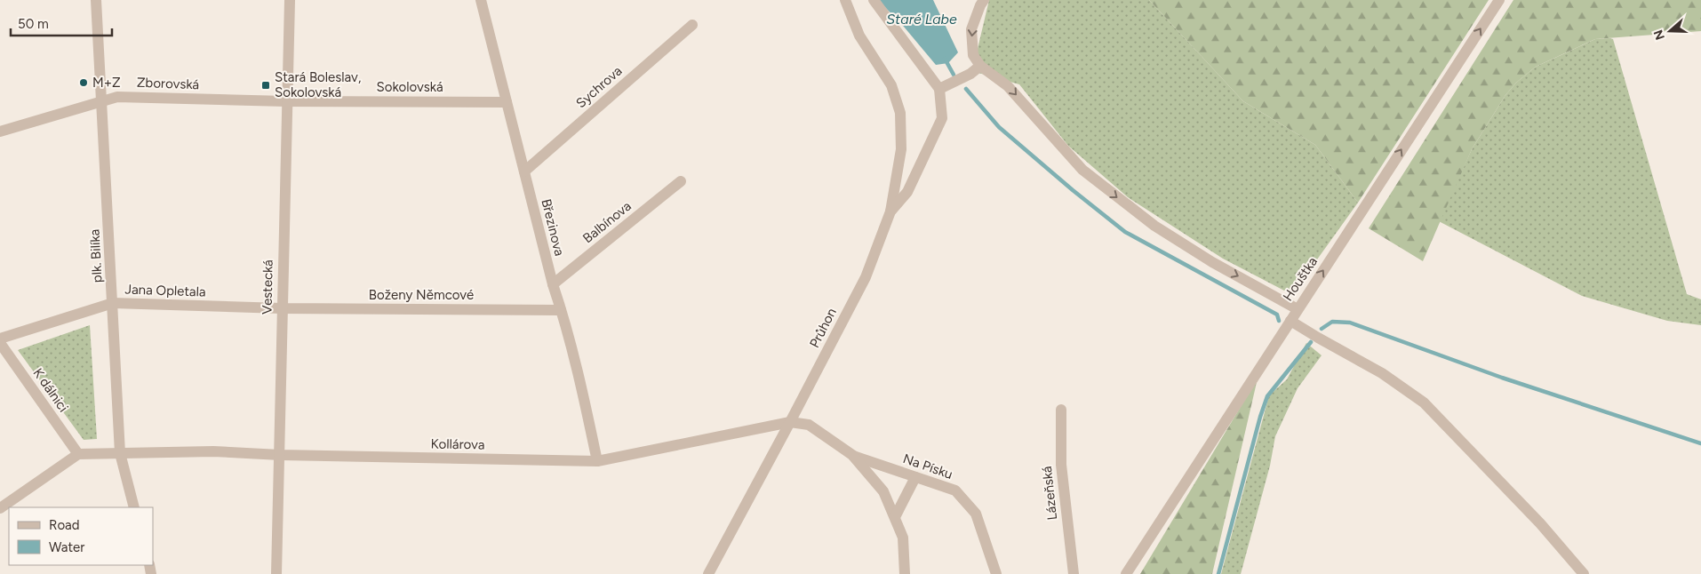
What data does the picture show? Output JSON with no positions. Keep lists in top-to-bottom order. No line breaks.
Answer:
{"streets":{"street":["Zborovská","Sokolovská","Sychrova","Balbínova","Březinova","plk. Bilíka","Houštka","Vestecká","Jana Opletala","Boženy Němcové","Průhon","K dálnici","Kollárova","Na Písku","Lázeňská"]},"crossings":[["Zborovská","Sokolovská"],["Zborovská","plk. Bilíka"],["Zborovská","Vestecká"],["Sokolovská","Březinova"],["Sokolovská","Vestecká"],["Sychrova","Březinova"],["Balbínova","Březinova"],["Březinova","Boženy Němcové"],["Březinova","Kollárova"],["plk. Bilíka","Jana Opletala"],["plk. Bilíka","Kollárova"],["Vestecká","Jana Opletala"],["Vestecká","Boženy Němcové"],["Vestecká","Kollárova"],["Jana Opletala","Boženy Němcové"],["Průhon","Kollárova"],["Průhon","Na Písku"],["K dálnici","Kollárova"],["Kollárova","Na Písku"]],"one_way":["Houštka"],"water":["Staré Labe"],"places":{"other":["M+Z"],"transit":["Stará Boleslav, Sokolovská"]},"legend":["Road","Water"],"scale_bar":"50 m","north":"left"}
